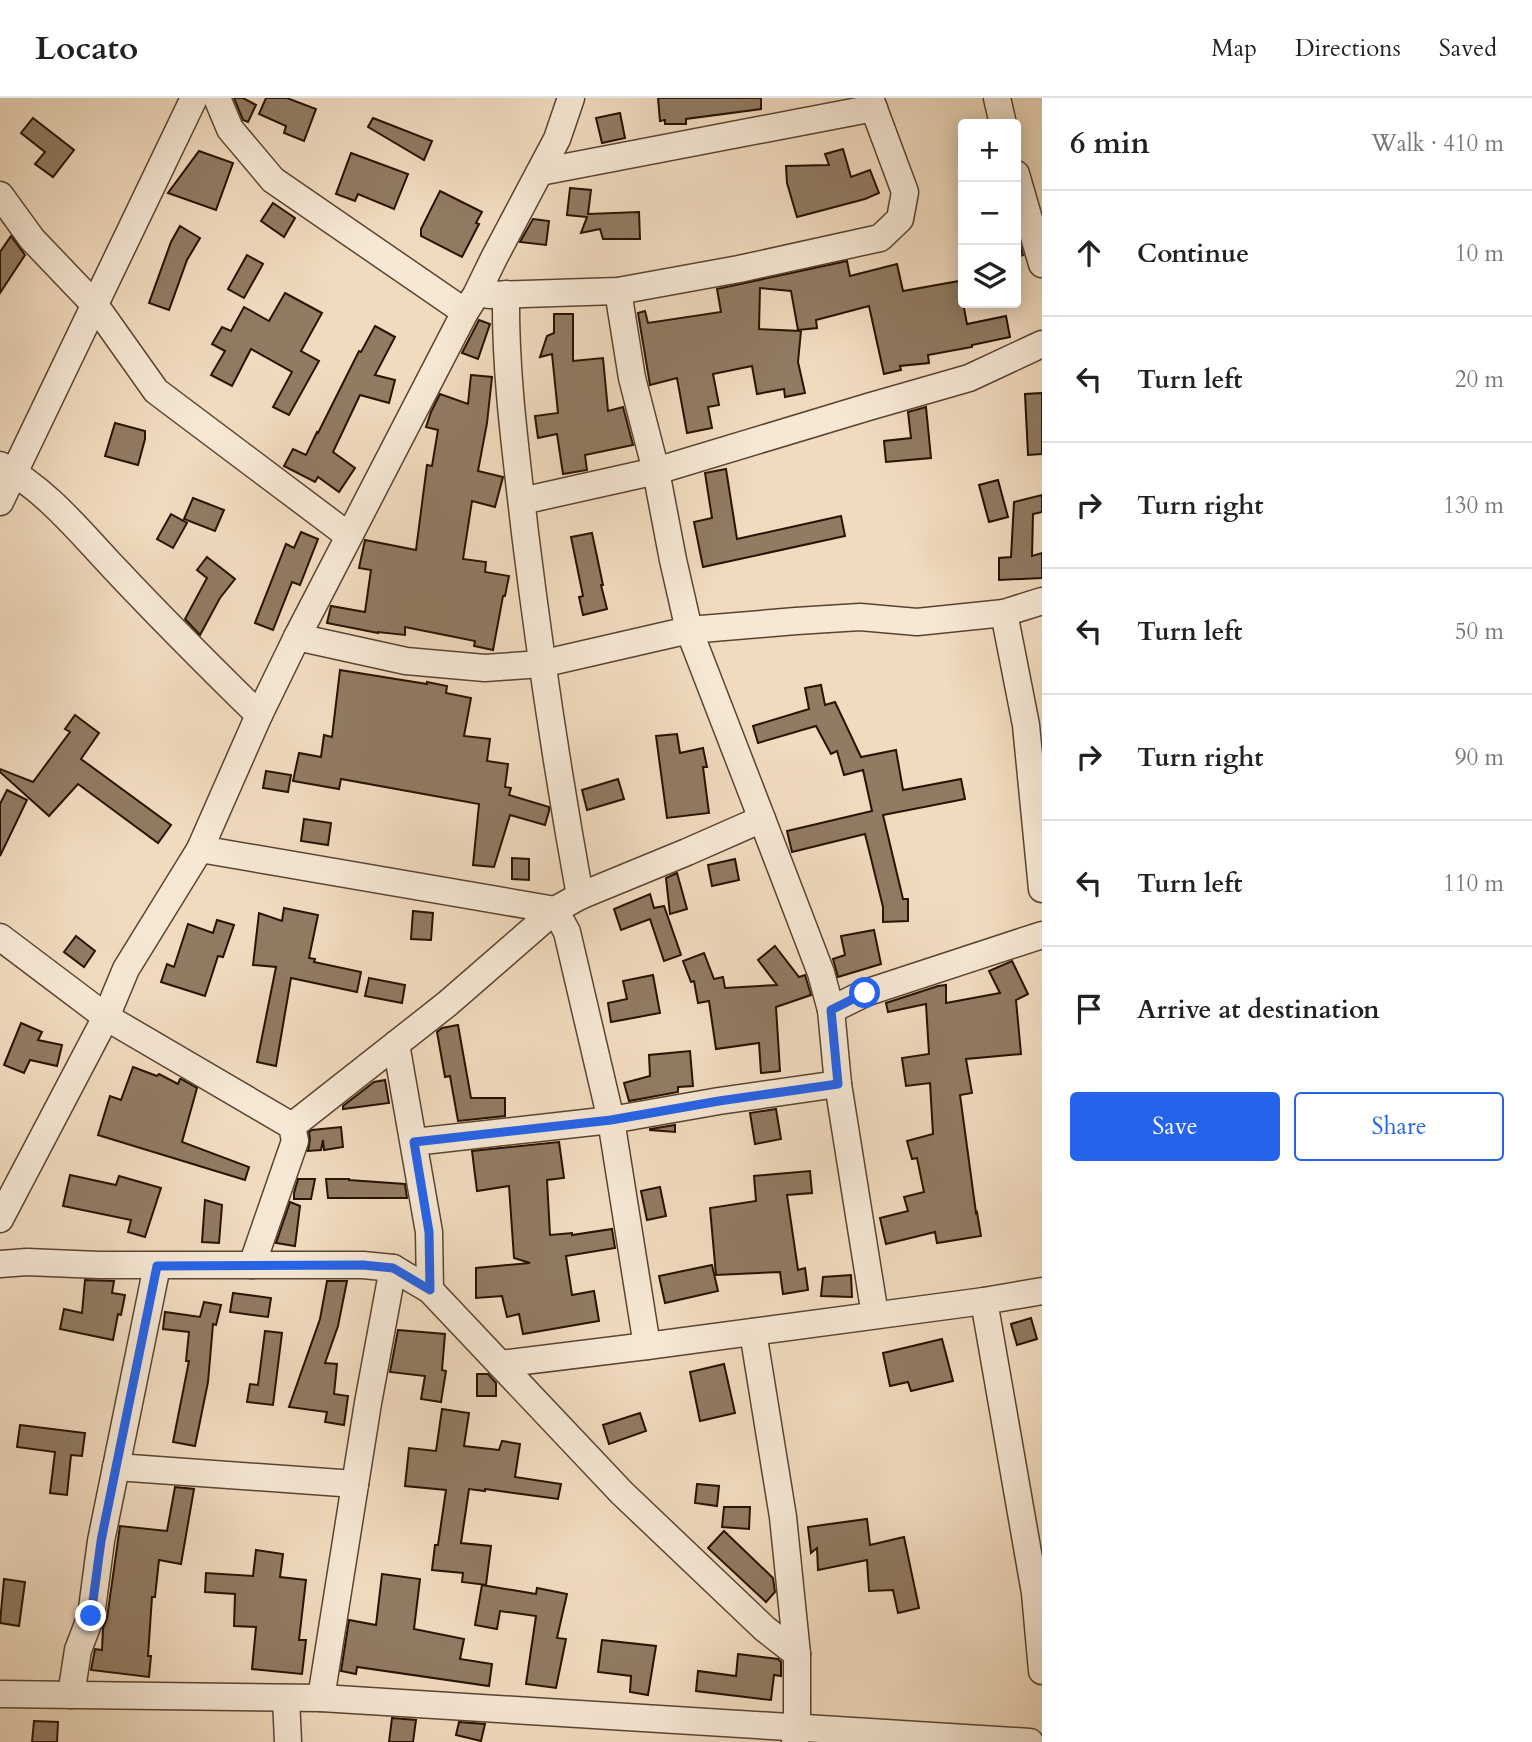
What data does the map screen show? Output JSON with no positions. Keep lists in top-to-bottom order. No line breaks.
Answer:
{"page":{"header":"Locato","nav":["Map","Directions","Saved"],"heading":["6 min","Walk · 410 m"],"map_buttons":["+","−"],"list":[["Continue","10 m"],["Turn left","20 m"],["Turn right","130 m"],["Turn left","50 m"],["Turn right","90 m"],["Turn left","110 m"],"Arrive at destination"],"buttons":["Save","Share"]}}
